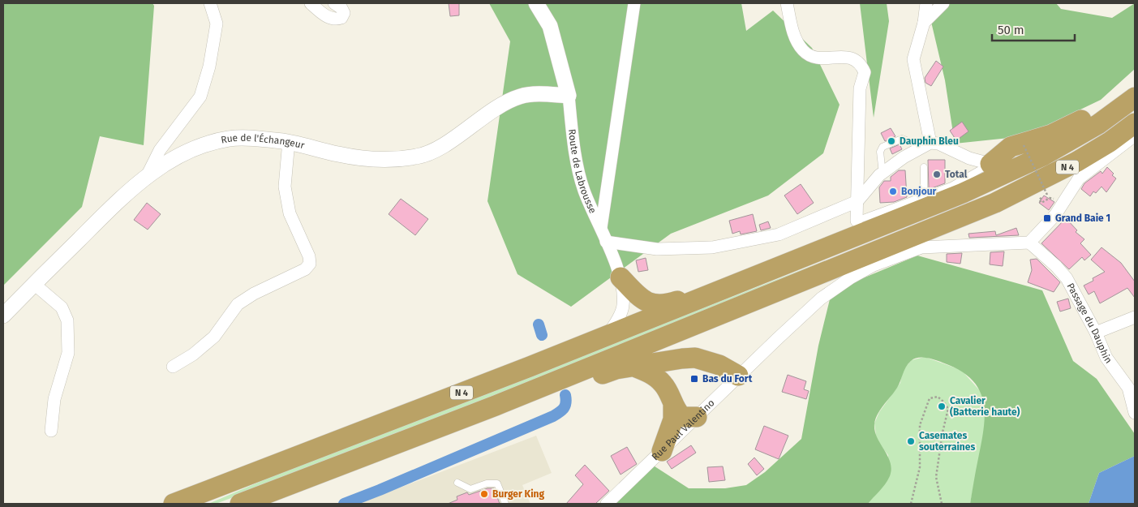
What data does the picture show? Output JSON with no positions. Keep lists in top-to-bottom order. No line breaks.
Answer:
{"streets":{"highway":["N 4"],"street":["Rue de l'Échangeur","Route de Labrousse","Passage du Dauphin","Rue Paul Valentino"]},"crossings":[["Rue de l'Échangeur","Route de Labrousse"],["N 4","Route de Labrousse"],["Passage du Dauphin","Rue Paul Valentino"]],"places":{"other":["Dauphin Bleu","Total","Bonjour","Cavalier (Batterie haute)","Casemates souterraines","Burger King"],"transit":["Grand Baie 1","Bas du Fort"]},"scale_bar":"50 m"}
